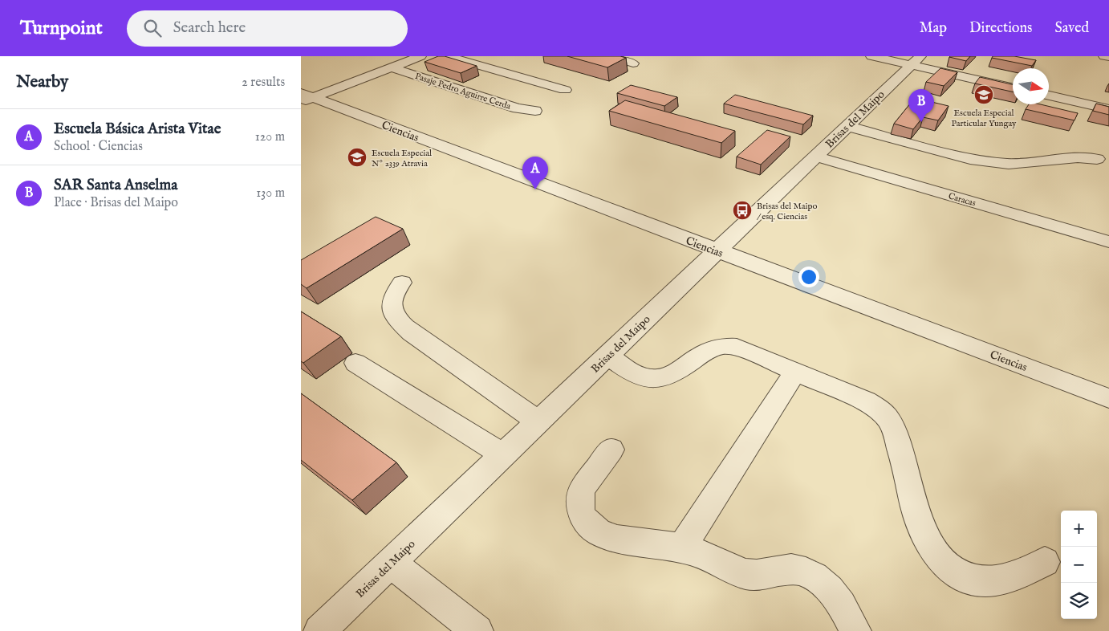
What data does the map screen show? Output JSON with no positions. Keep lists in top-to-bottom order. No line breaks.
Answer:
{"streets":{"street":["Pasaje Pedro Aguirre Cerda","Brisas del Maipo","Ciencias","Caracas"]},"crossings":[["Brisas del Maipo","Ciencias"],["Brisas del Maipo","Caracas"]],"places":{"school or university":["Escuela Especial Particular Yungay","Escuela Especial Nº 2339 Atravia"],"bus stop":["Brisas del Maipo / esq. Ciencias"]},"north":"right","page":{"header":"Turnpoint","search":"Search here","nav":["Map","Directions","Saved"],"heading":["Nearby","2 results"],"pins":["B","A"],"list":[{"mark":"A","name":"Escuela Básica Arista Vitae","note":"School · Ciencias","value":"120 m"},{"mark":"B","name":"SAR Santa Anselma","note":"Place · Brisas del Maipo","value":"130 m"}],"map_buttons":["+","−"]}}
